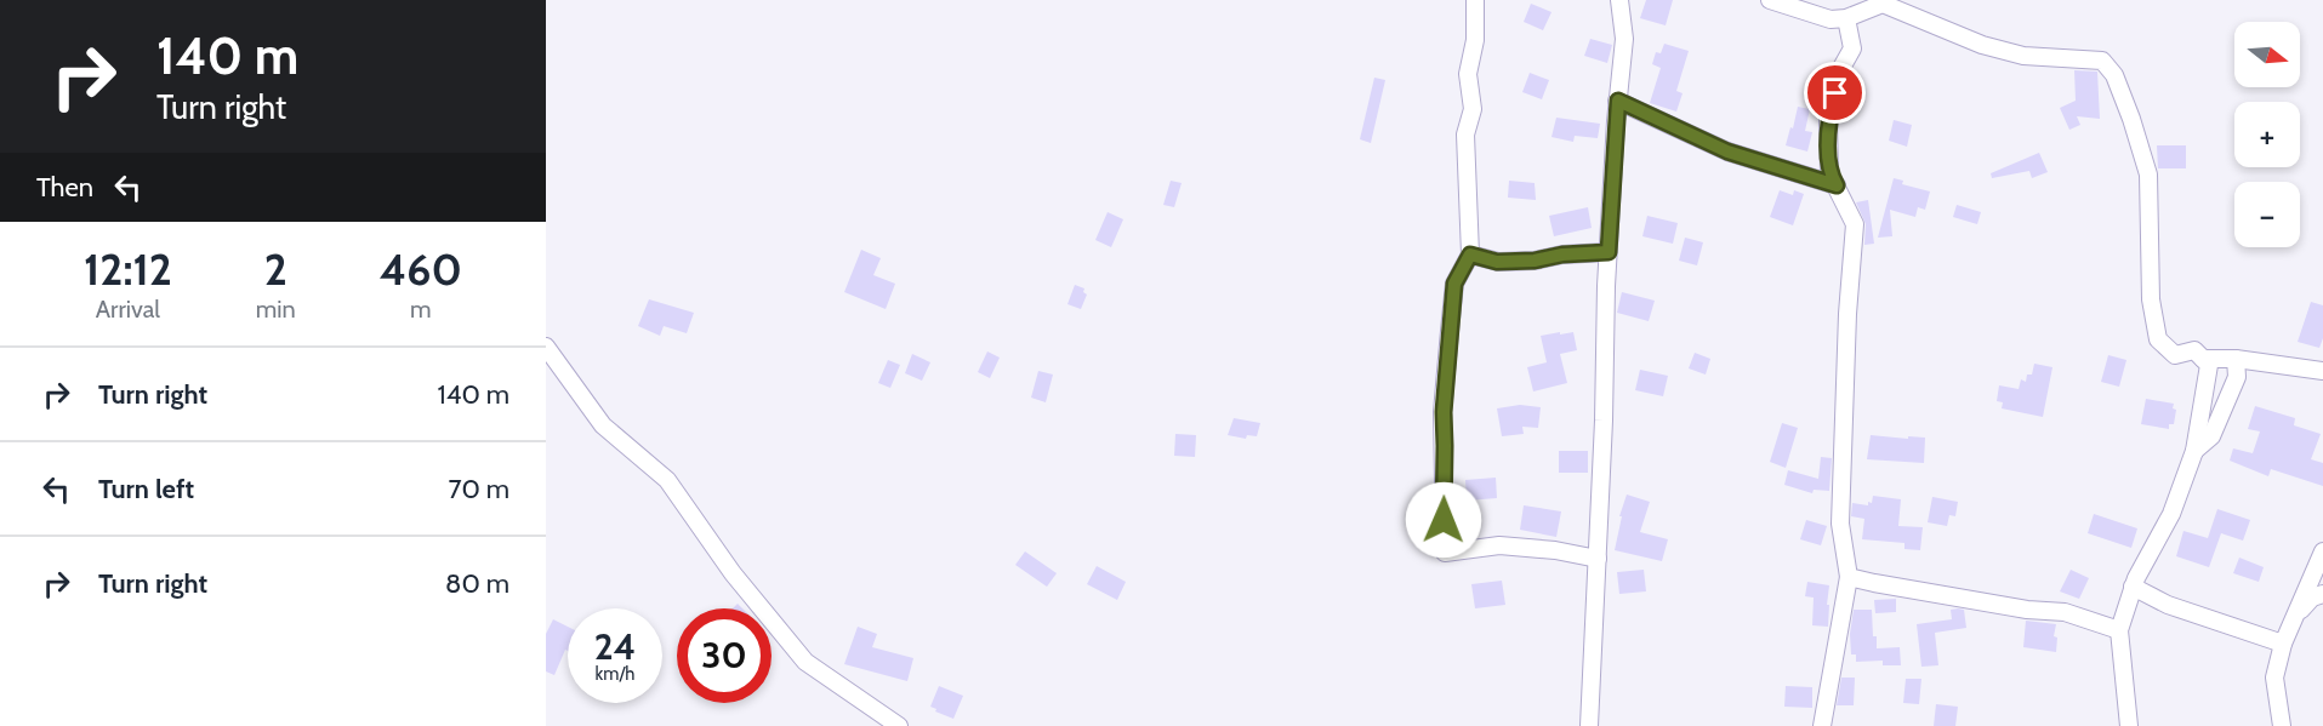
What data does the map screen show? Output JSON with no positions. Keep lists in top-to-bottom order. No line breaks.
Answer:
{"north":"right","page":{"turn":["140 m","Turn right"],"map_buttons":["+","−"],"then":"Then","eta":["12:12","Arrival","2","min","460","m"],"list":[{"name":"Turn right","value":"140 m"},{"name":"Turn left","value":"70 m"},{"name":"Turn right","value":"80 m"}],"speed":"24 km/h","limit":"30"}}
